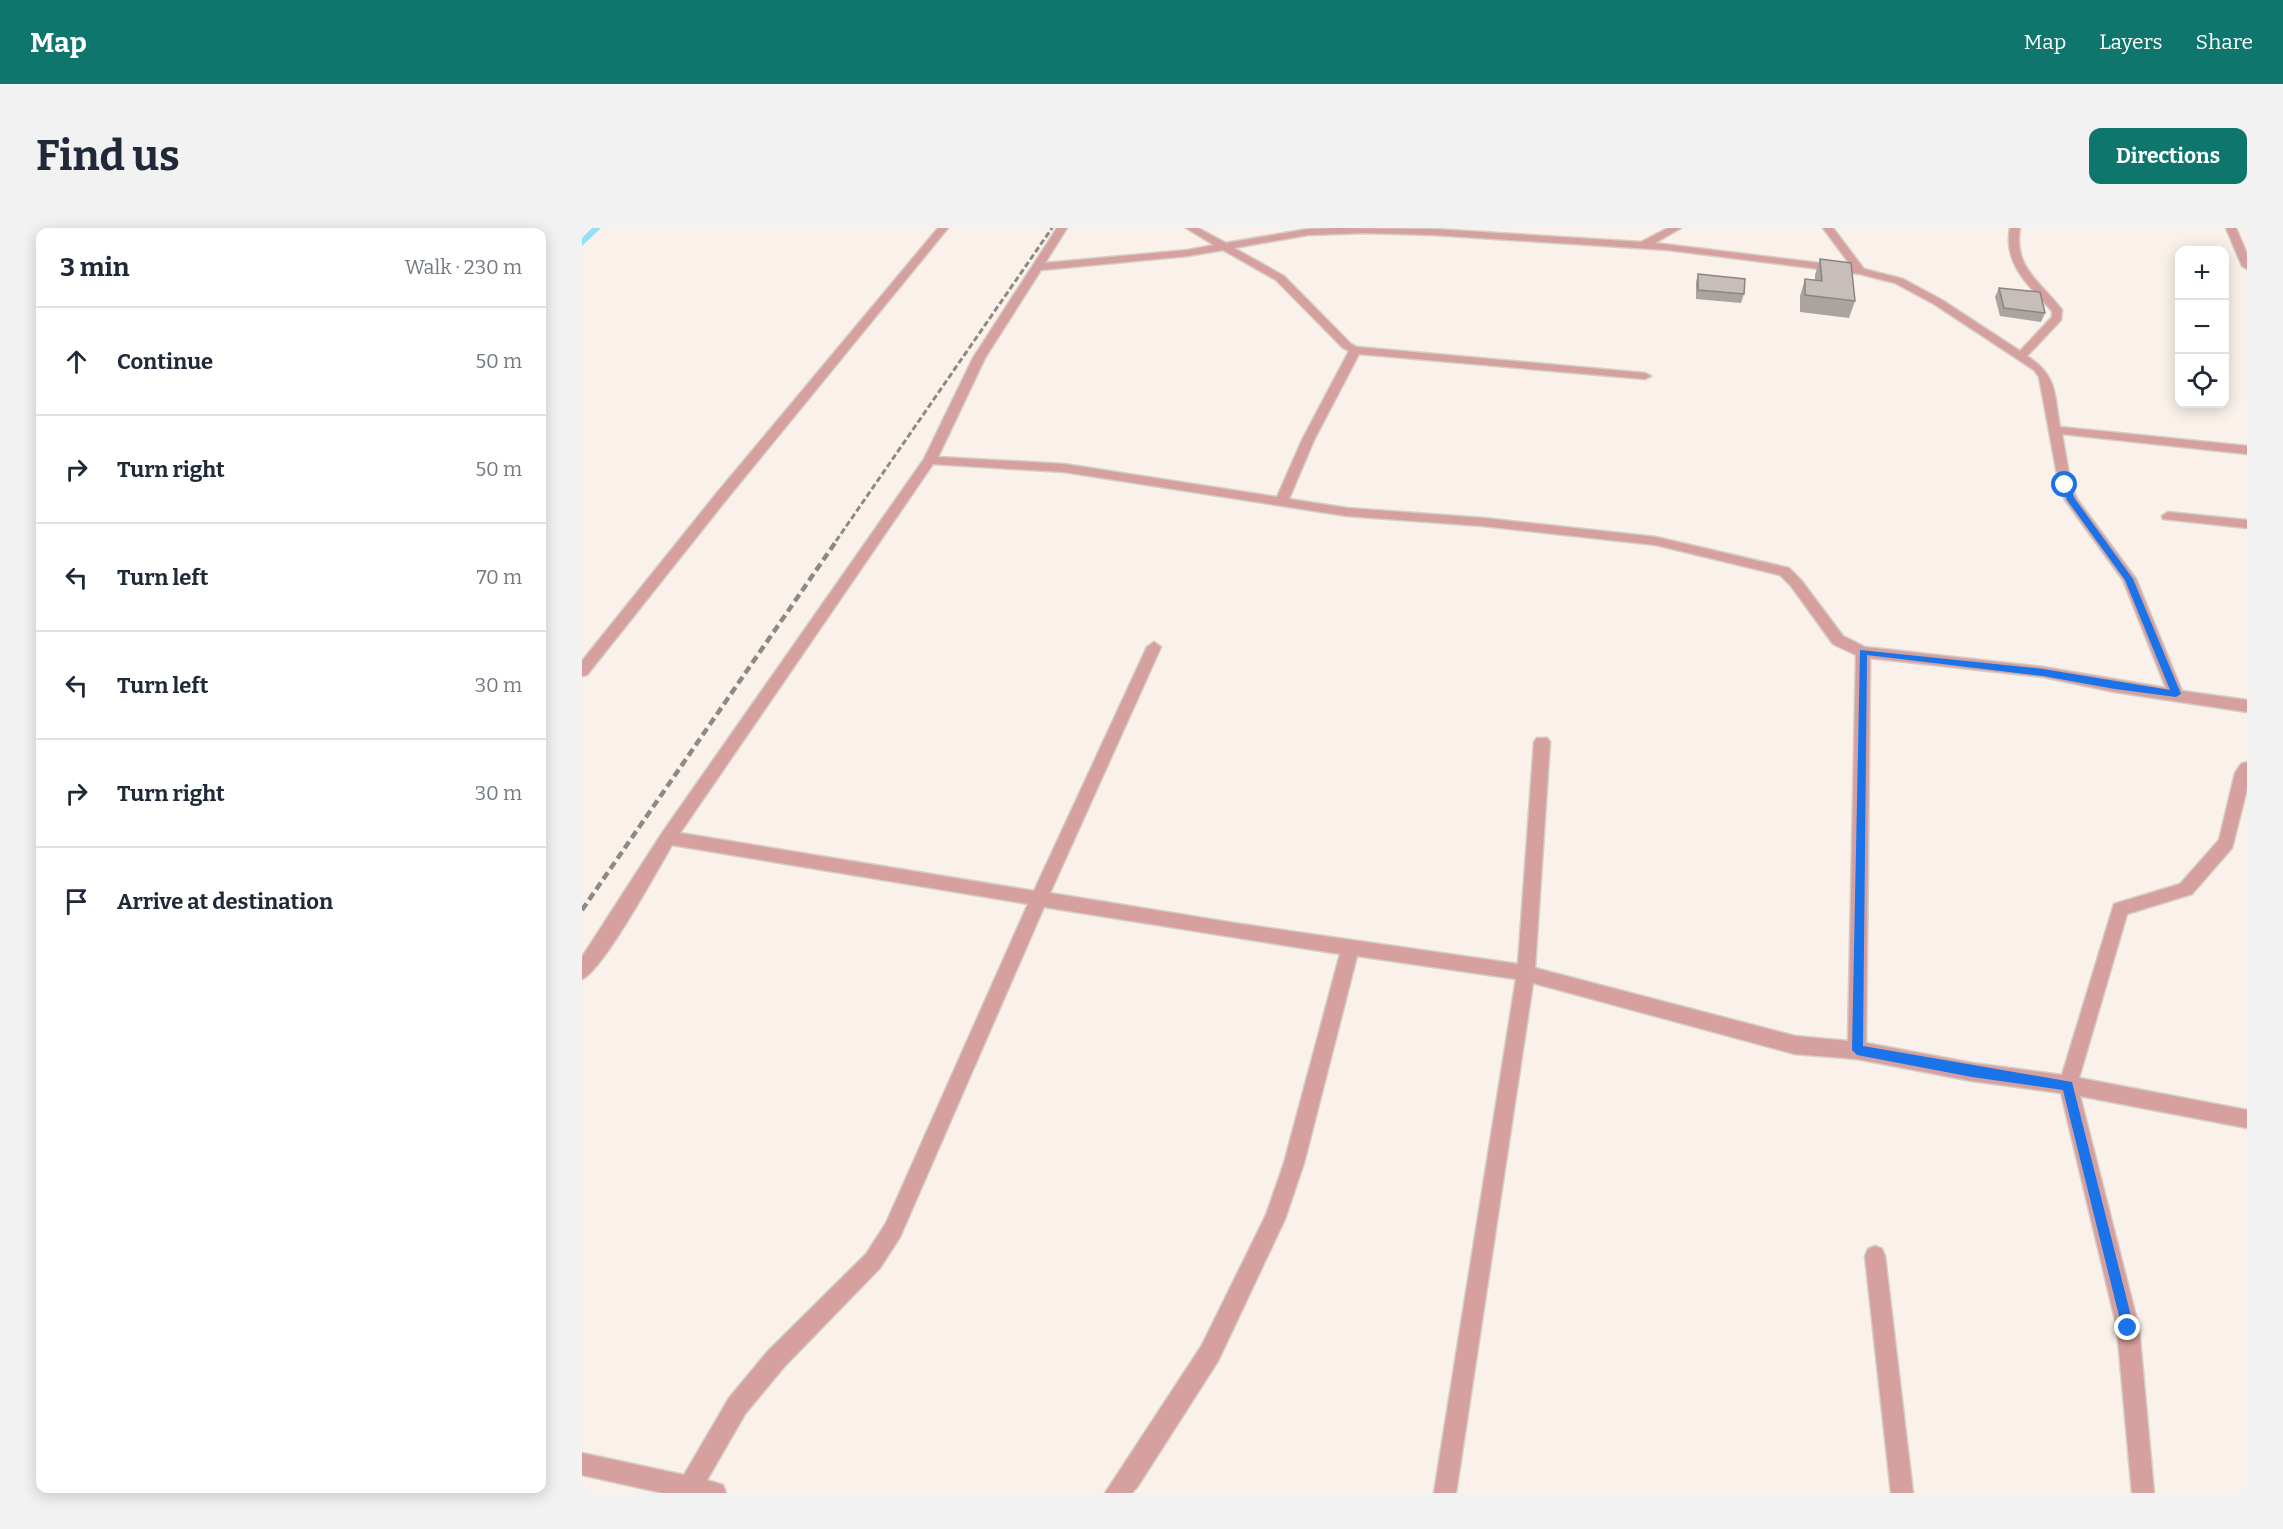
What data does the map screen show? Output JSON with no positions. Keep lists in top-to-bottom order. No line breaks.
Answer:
{"page":{"header":"Map","nav":["Map","Layers","Share"],"buttons":"Directions","title":"Find us","heading":["3 min","Walk · 230 m"],"map_buttons":["+","−"],"list":[["Continue","50 m"],["Turn right","50 m"],["Turn left","70 m"],["Turn left","30 m"],["Turn right","30 m"],"Arrive at destination"]}}
